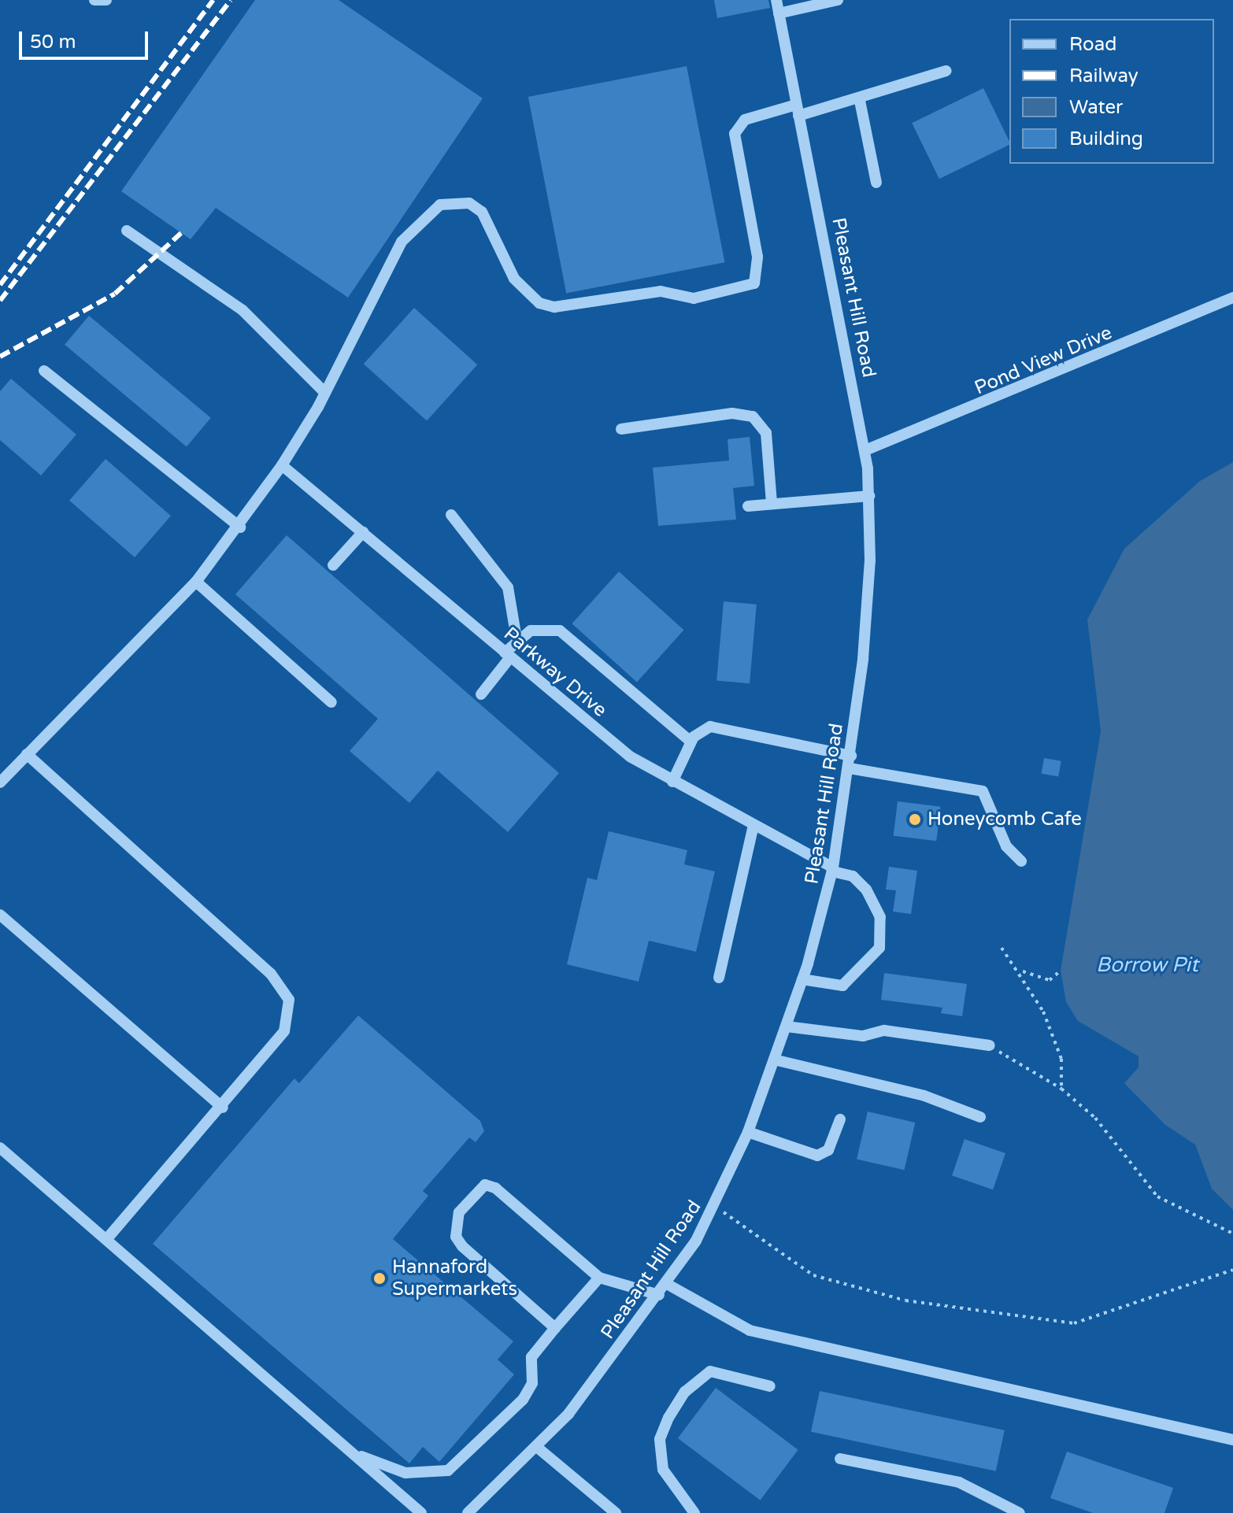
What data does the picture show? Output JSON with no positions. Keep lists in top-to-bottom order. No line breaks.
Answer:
{"streets":{"street":["Pleasant Hill Road","Pond View Drive","Parkway Drive"]},"crossings":[["Pleasant Hill Road","Pond View Drive"],["Pleasant Hill Road","Parkway Drive"]],"water":["Borrow Pit"],"places":["Honeycomb Cafe","Hannaford Supermarkets"],"legend":["Road","Railway","Water","Building"],"scale_bar":"50 m"}
